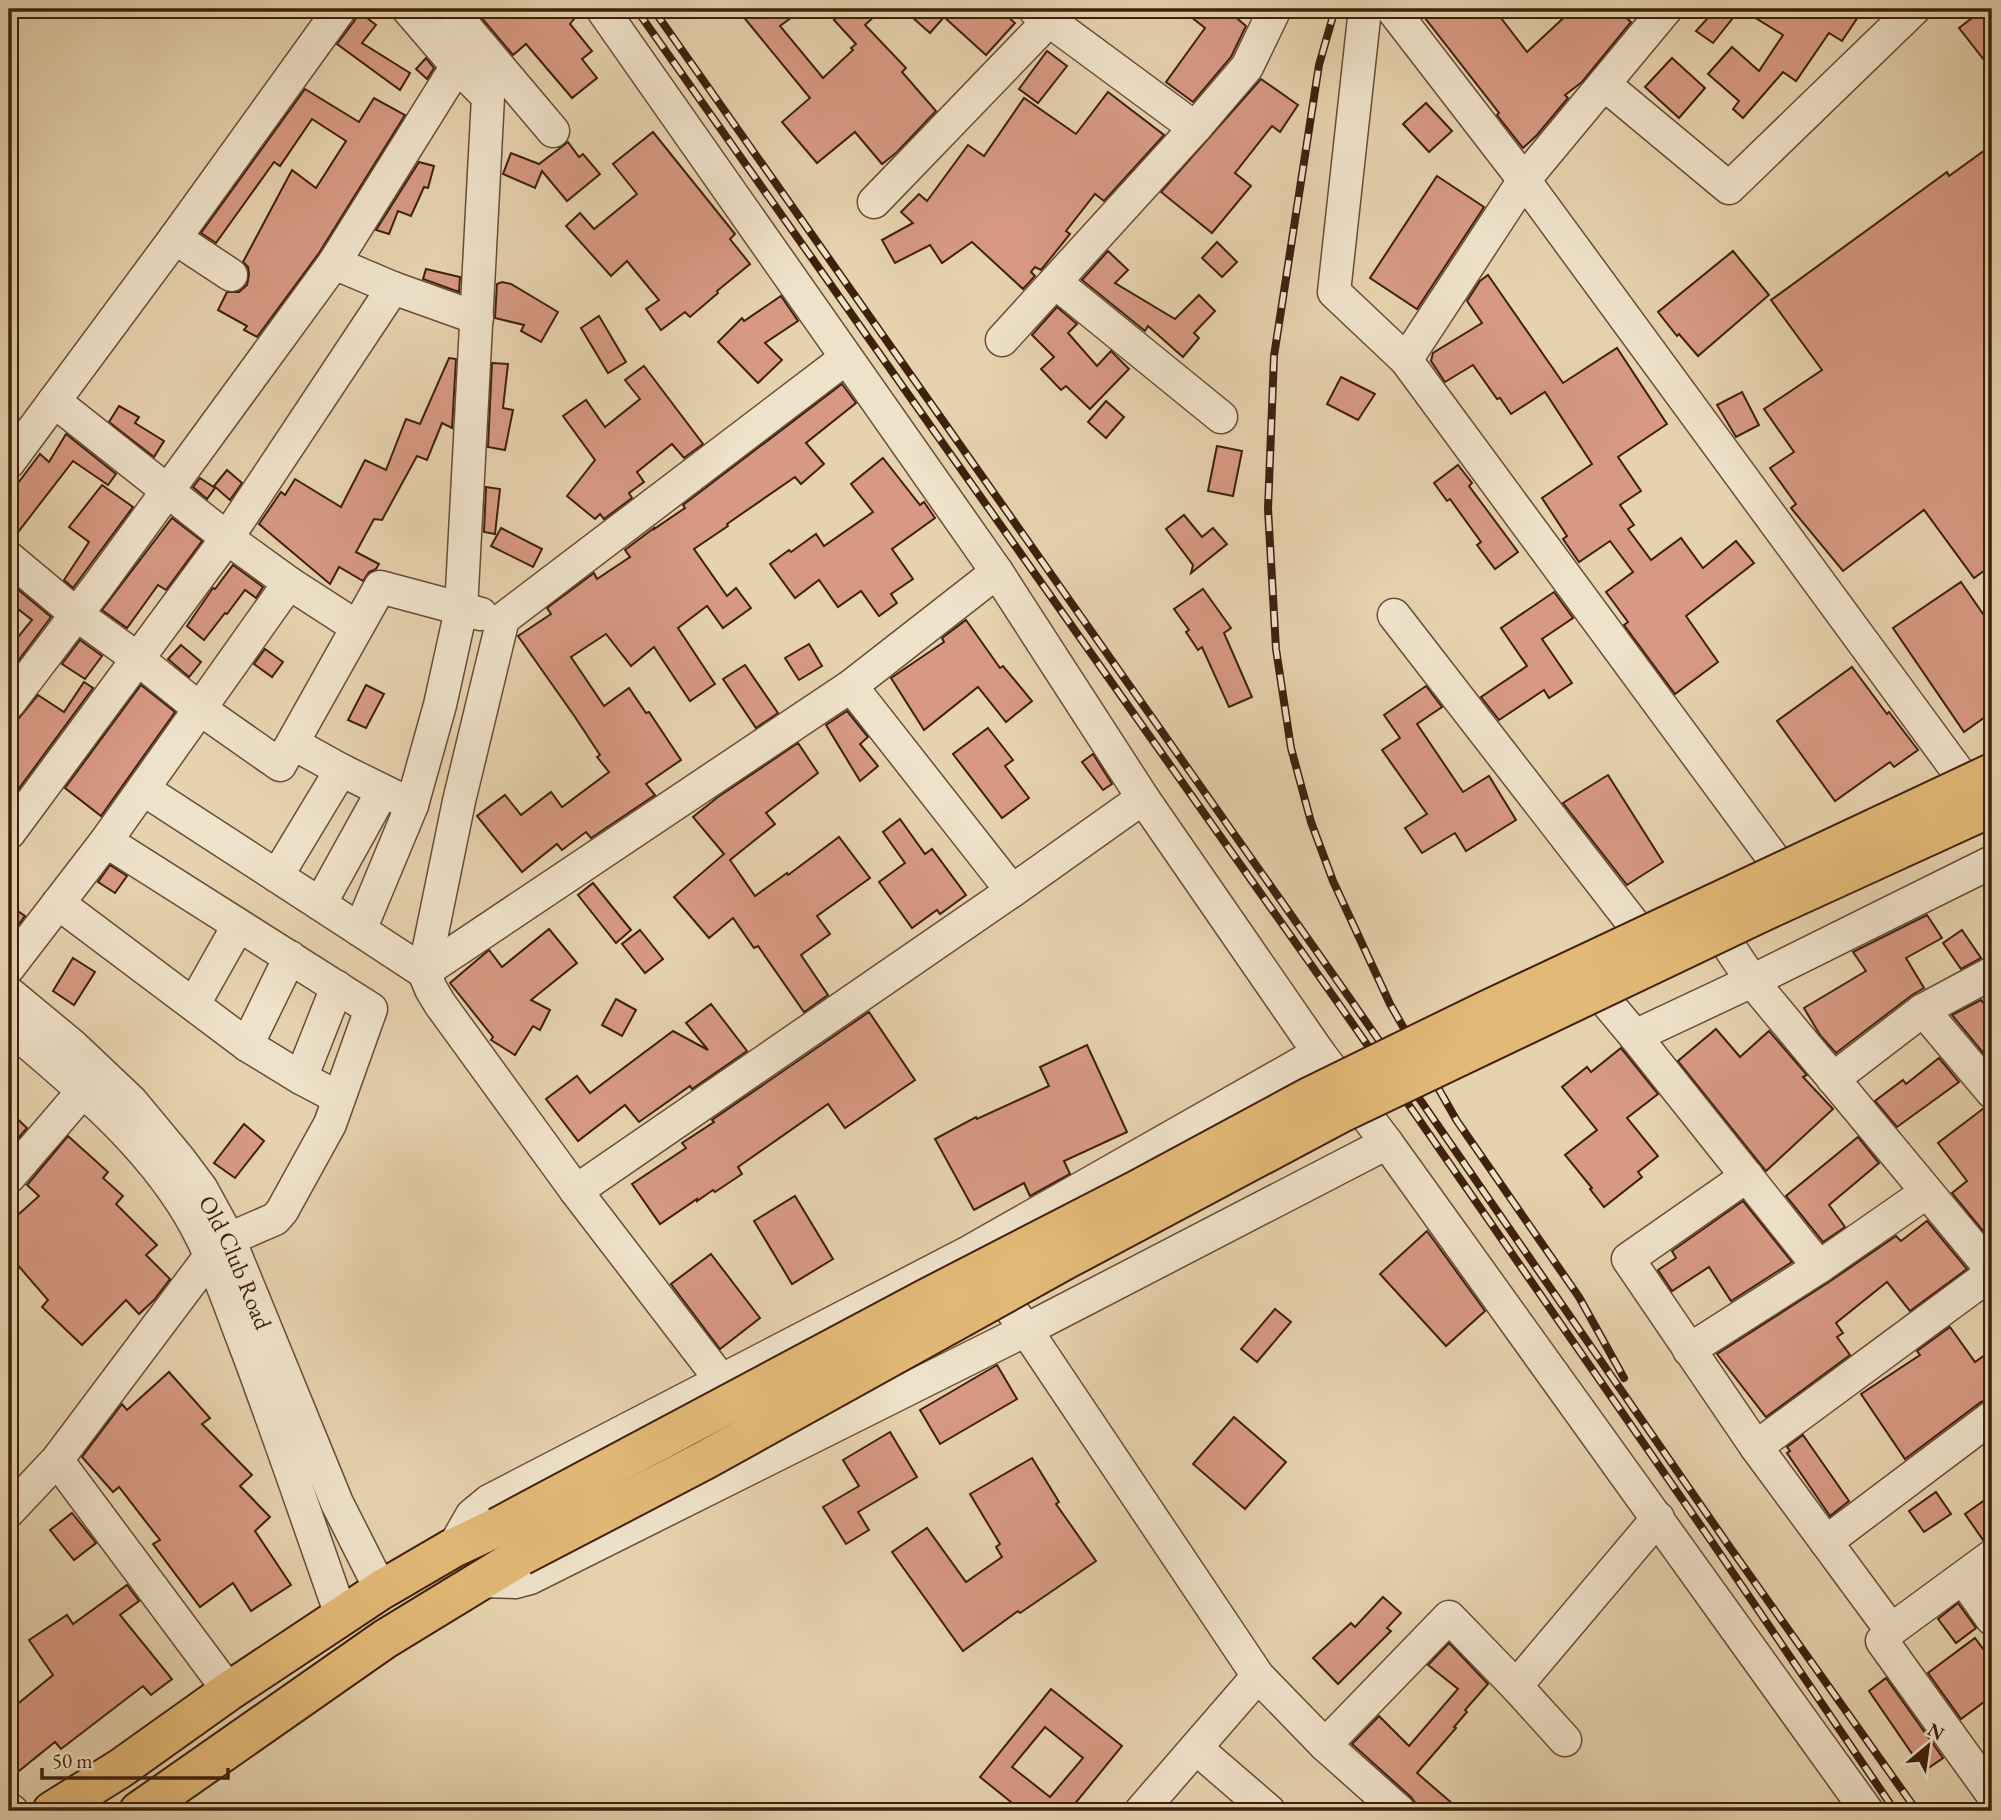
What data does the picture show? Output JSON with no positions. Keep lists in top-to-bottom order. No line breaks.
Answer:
{"streets":{"street":["Old Club Road"]},"scale_bar":"50 m","north":"top right"}
